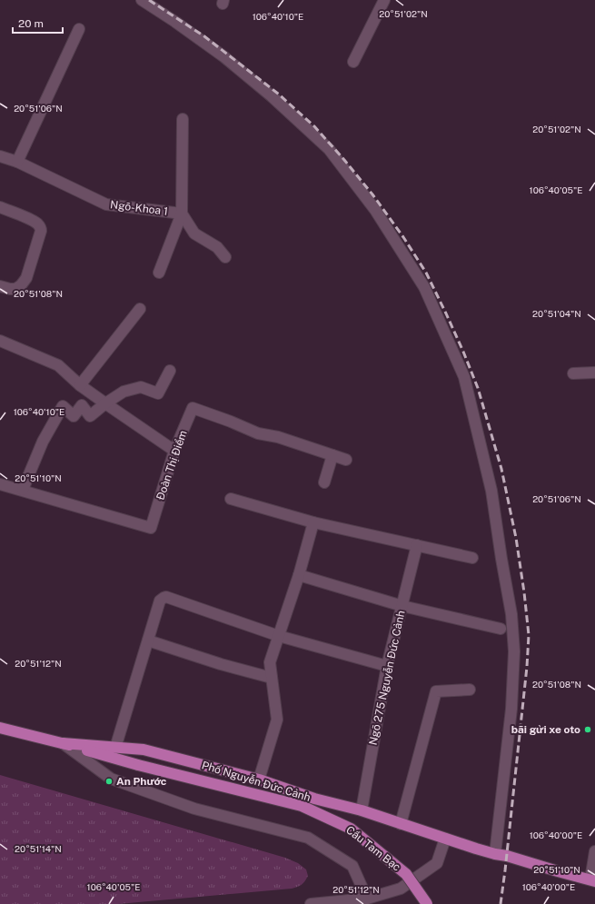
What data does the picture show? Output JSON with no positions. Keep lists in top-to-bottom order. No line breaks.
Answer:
{"streets":{"main road":["Phố Nguyễn Đức Cảnh","Cầu Tam Bạc"],"street":["Ngõ-Khoa 1","Đoàn Thị Điểm","Ngõ 275 Nguyễn Đức Cảnh"]},"crossings":[["Ngõ 275 Nguyễn Đức Cảnh","Phố Nguyễn Đức Cảnh"],["Phố Nguyễn Đức Cảnh","Cầu Tam Bạc"]],"places":["bãi gửi xe oto","An Phước"],"scale_bar":"20 m","coordinates":["20°51'02\"N","106°40'10\"E","20°51'06\"N","106°40'05\"E","20°51'08\"N","20°51'04\"N","20°51'10\"N","20°51'12\"N","106°40'00\"E","20°51'14\"N"]}
